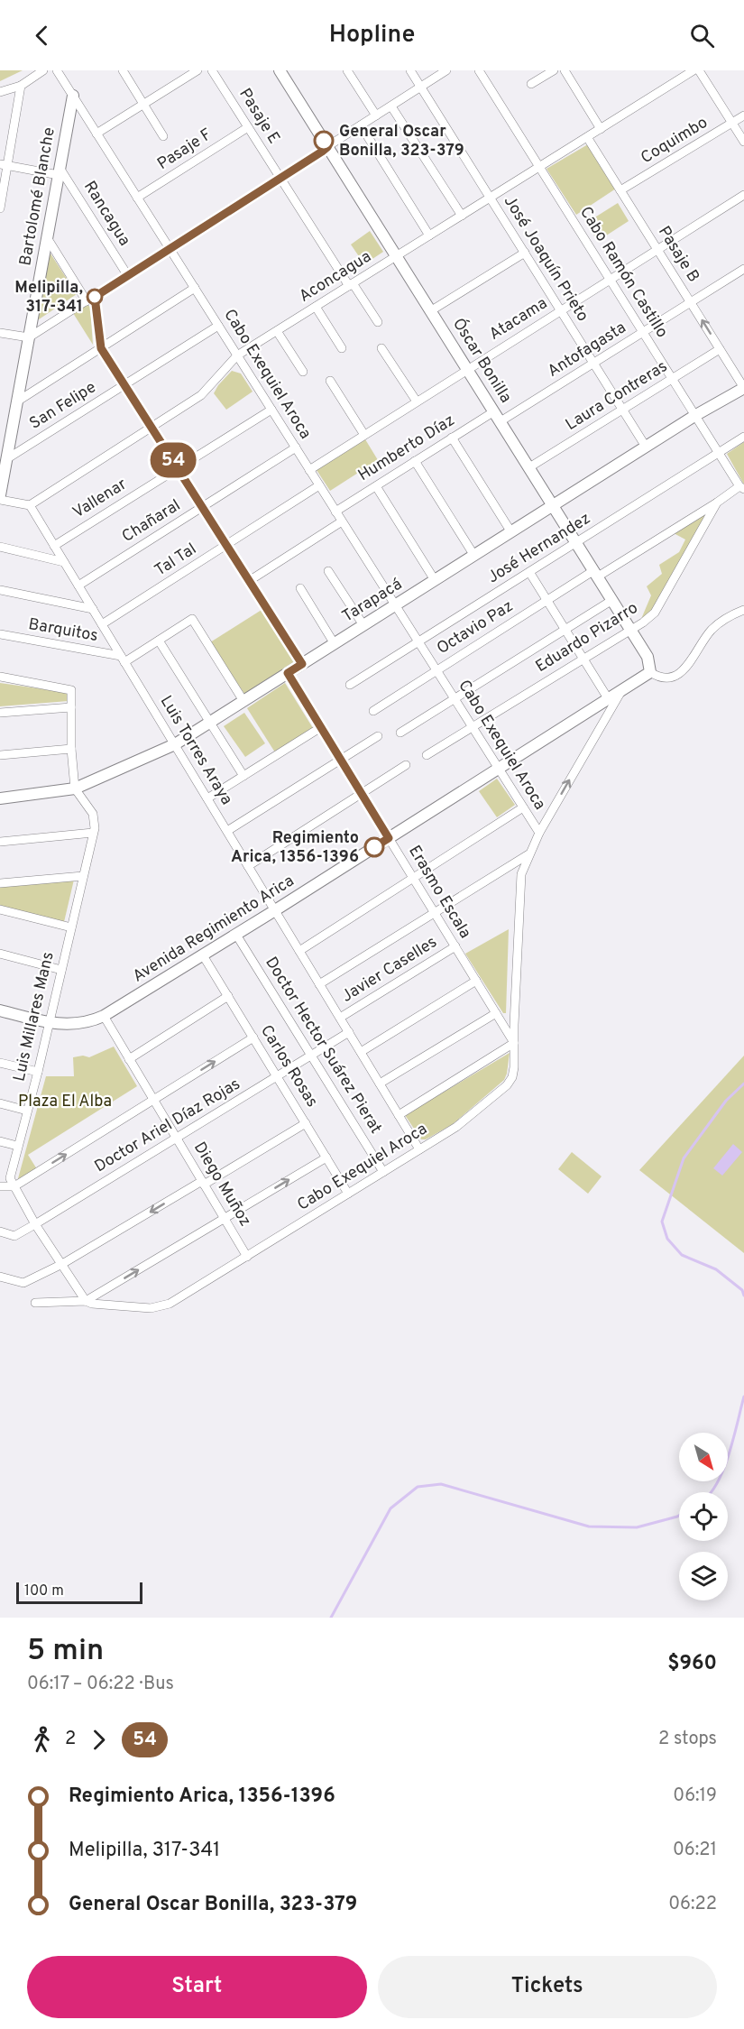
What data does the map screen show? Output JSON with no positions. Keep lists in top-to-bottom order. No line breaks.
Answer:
{"streets":{"street":["Pasaje E","Coquimbo","Pasaje F","Bartolomé Blanche","Rancagua","Pasaje B","José Joaquín Prieto","Cabo Ramón Castillo","Aconcagua","Atacama","Antofagasta","Óscar Bonilla","Cabo Exequiel Aroca","Laura Contreras","San Felipe","Humberto Díaz","Vallenar","Chañaral","José Hernandez","Tal Tal","Tarapacá","Octavio Paz","Barquitos","Eduardo Pizarro","Luis Torres Araya","Erasmo Escala","Avenida Regimiento Arica","Javier Caselles","Luis Millares Mans","Doctor Hector Suárez Pierat","Carlos Rosas","Doctor Ariel Díaz Rojas","Diego Muñoz"]},"crossings":[["Pasaje E","Pasaje F"],["Pasaje E","Aconcagua"],["Coquimbo","Pasaje B"],["Pasaje F","Cabo Exequiel Aroca"],["Bartolomé Blanche","Rancagua"],["Bartolomé Blanche","Cabo Exequiel Aroca"],["Bartolomé Blanche","San Felipe"],["Pasaje B","Aconcagua"],["Pasaje B","Atacama"],["Pasaje B","Antofagasta"],["Pasaje B","Laura Contreras"],["Pasaje B","Tarapacá"],["José Joaquín Prieto","Aconcagua"],["José Joaquín Prieto","Atacama"],["José Joaquín Prieto","Antofagasta"],["José Joaquín Prieto","Laura Contreras"],["José Joaquín Prieto","Tarapacá"],["Cabo Ramón Castillo","Aconcagua"],["Cabo Ramón Castillo","Atacama"],["Cabo Ramón Castillo","Antofagasta"],["Cabo Ramón Castillo","Laura Contreras"],["Cabo Ramón Castillo","José Hernandez"],["Cabo Ramón Castillo","Tarapacá"],["Cabo Ramón Castillo","Octavio Paz"],["Aconcagua","Óscar Bonilla"],["Aconcagua","Cabo Exequiel Aroca"],["Aconcagua","Luis Torres Araya"],["Atacama","Óscar Bonilla"],["Atacama","Cabo Exequiel Aroca"],["Antofagasta","Óscar Bonilla"],["Óscar Bonilla","Laura Contreras"],["Óscar Bonilla","Humberto Díaz"],["Óscar Bonilla","José Hernandez"],["Óscar Bonilla","Tarapacá"],["Óscar Bonilla","Octavio Paz"],["Óscar Bonilla","Eduardo Pizarro"],["Óscar Bonilla","Avenida Regimiento Arica"],["Cabo Exequiel Aroca","San Felipe"],["Cabo Exequiel Aroca","Humberto Díaz"],["Cabo Exequiel Aroca","Vallenar"],["Cabo Exequiel Aroca","Chañaral"],["Cabo Exequiel Aroca","José Hernandez"],["Cabo Exequiel Aroca","Tal Tal"],["Cabo Exequiel Aroca","Tarapacá"],["Cabo Exequiel Aroca","Octavio Paz"],["Cabo Exequiel Aroca","Eduardo Pizarro"],["Cabo Exequiel Aroca","Luis Torres Araya"],["Cabo Exequiel Aroca","Erasmo Escala"],["Cabo Exequiel Aroca","Avenida Regimiento Arica"],["Cabo Exequiel Aroca","Luis Millares Mans"],["Cabo Exequiel Aroca","Doctor Hector Suárez Pierat"],["Cabo Exequiel Aroca","Carlos Rosas"],["Cabo Exequiel Aroca","Diego Muñoz"],["Vallenar","Luis Torres Araya"],["Chañaral","Luis Torres Araya"],["Tal Tal","Luis Torres Araya"],["Tarapacá","Luis Torres Araya"],["Tarapacá","Erasmo Escala"],["Tarapacá","Luis Millares Mans"],["Octavio Paz","Eduardo Pizarro"],["Barquitos","Luis Torres Araya"],["Luis Torres Araya","Avenida Regimiento Arica"],["Luis Torres Araya","Javier Caselles"],["Luis Torres Araya","Doctor Ariel Díaz Rojas"],["Erasmo Escala","Avenida Regimiento Arica"],["Erasmo Escala","Javier Caselles"],["Avenida Regimiento Arica","Luis Millares Mans"],["Avenida Regimiento Arica","Doctor Hector Suárez Pierat"],["Avenida Regimiento Arica","Carlos Rosas"],["Avenida Regimiento Arica","Diego Muñoz"],["Luis Millares Mans","Doctor Ariel Díaz Rojas"],["Doctor Hector Suárez Pierat","Doctor Ariel Díaz Rojas"],["Carlos Rosas","Doctor Ariel Díaz Rojas"],["Doctor Ariel Díaz Rojas","Diego Muñoz"]],"parks":["Plaza El Alba"],"places":["General Oscar Bonilla, 323-379","Melipilla, 317-341","Regimiento Arica, 1356-1396"],"lines":["bus line 54"],"scale_bar":"100 m","north":"bottom right","page":{"header":"Hopline","on_map":"54","scale":"100 m","heading":["5 min","06:17 – 06:22 · Bus","$960"],"legs":["2","54","2 stops"],"list":[{"name":"Regimiento Arica, 1356-1396","value":"06:19"},{"name":"Melipilla, 317-341","value":"06:21"},{"name":"General Oscar Bonilla, 323-379","value":"06:22"}],"buttons":["Start","Tickets"]}}
